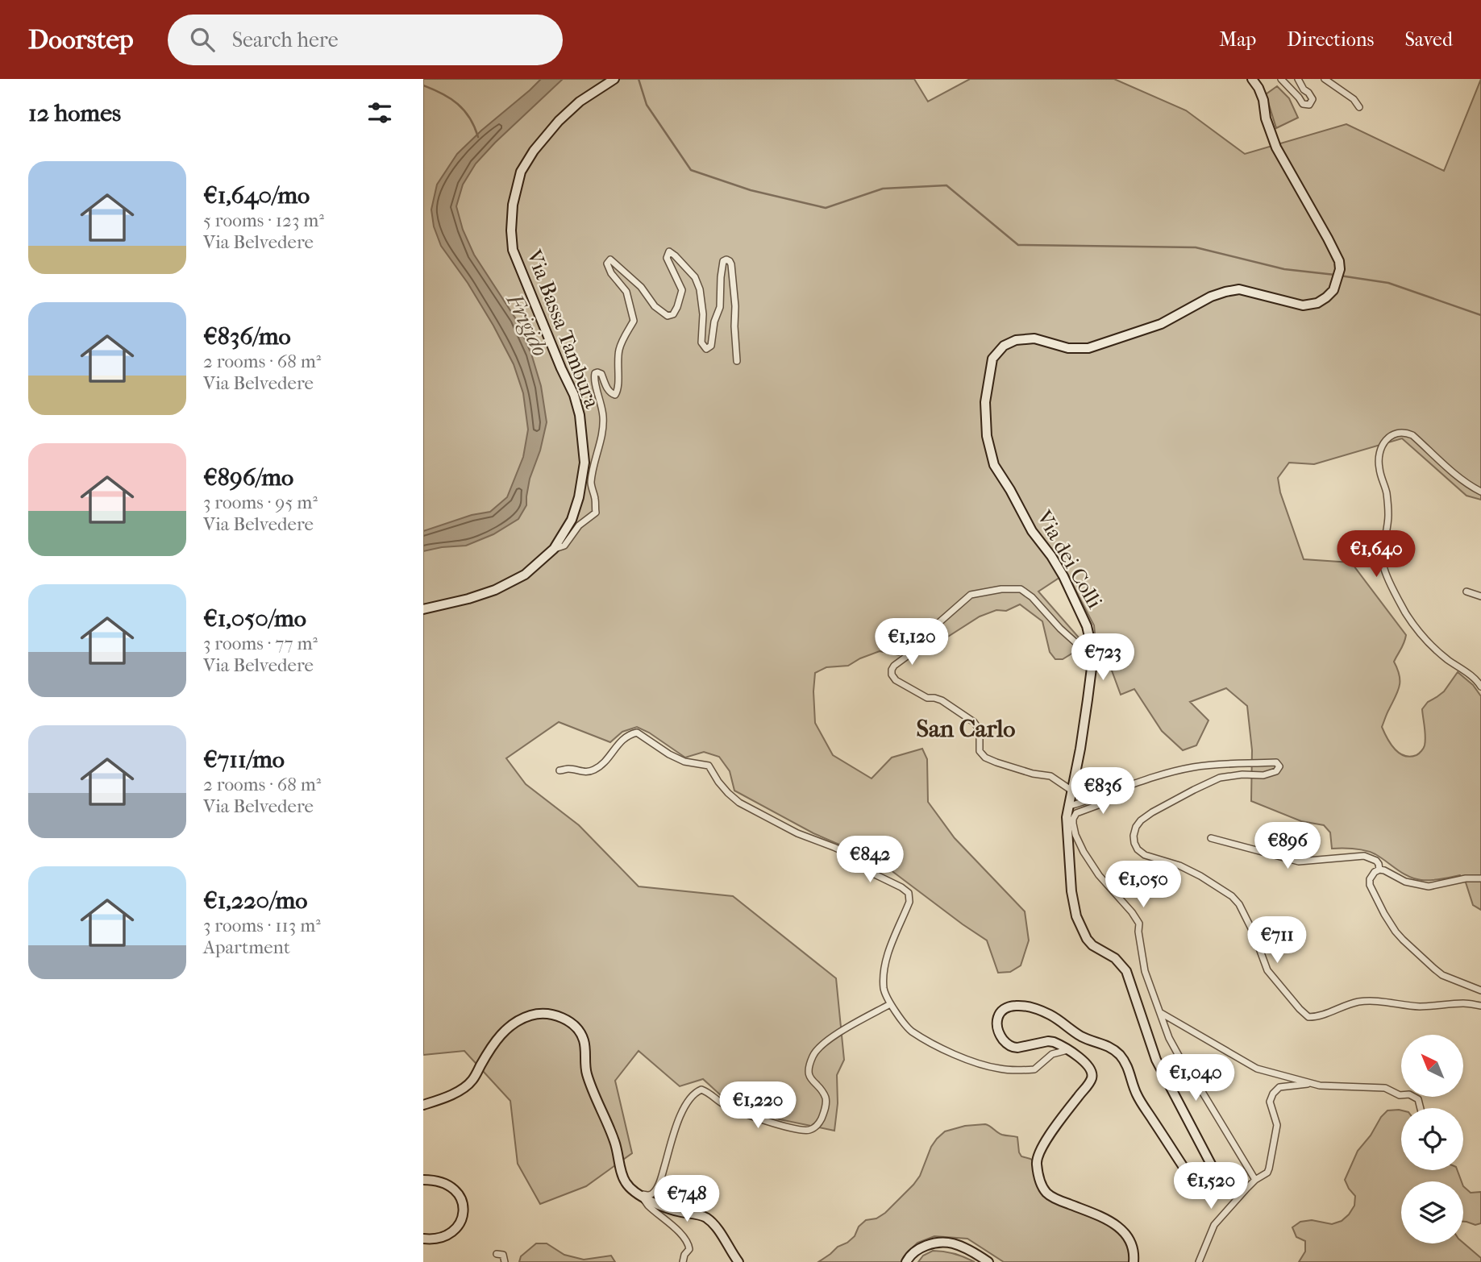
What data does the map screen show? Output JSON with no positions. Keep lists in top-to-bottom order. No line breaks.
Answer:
{"streets":{"street":["Via Bassa Tambura","Via dei Colli"]},"districts":["San Carlo"],"water":["Frigido"],"north":"top left","page":{"header":"Doorstep","search":"Search here","nav":["Map","Directions","Saved"],"heading":"12 homes","list":[{"name":"€1,640/mo","note":"5 rooms · 123 m² · Via Belvedere"},{"name":"€836/mo","note":"2 rooms · 68 m² · Via Belvedere"},{"name":"€896/mo","note":"3 rooms · 95 m² · Via Belvedere"},{"name":"€1,050/mo","note":"3 rooms · 77 m² · Via Belvedere"},{"name":"€711/mo","note":"2 rooms · 68 m² · Via Belvedere"},{"name":"€1,220/mo","note":"3 rooms · 113 m² · Apartment"}],"price":["€1,640","€1,120","€723","€836","€896","€842","€1,050","€711","€1,040","€1,220","€1,520","€748"]}}
